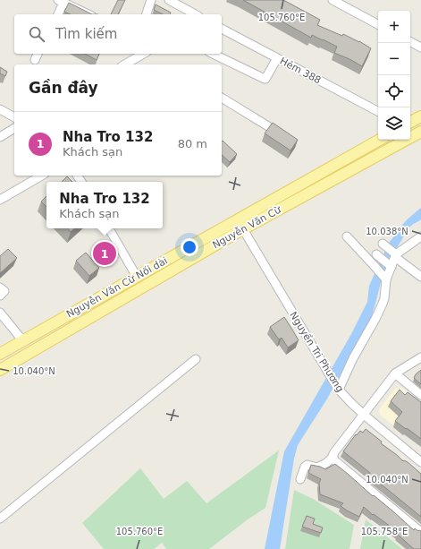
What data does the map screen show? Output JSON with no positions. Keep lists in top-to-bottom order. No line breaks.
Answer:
{"streets":{"main road":["Nguyễn Văn Cừ","Nguyễn Văn Cừ Nối dài"],"street":["Hẻm 388","Nguyển Tri Phương"]},"crossings":[["Nguyễn Văn Cừ","Nguyễn Văn Cừ Nối dài"],["Nguyễn Văn Cừ","Nguyển Tri Phương"],["Nguyễn Văn Cừ Nối dài","Nguyển Tri Phương"]],"page":{"map_buttons":["+","−"],"search":"Tìm kiếm","heading":"Gần đây","list":[{"mark":"1","name":"Nha Tro 132","note":"Khách sạn","value":"80 m"}],"popup":["Nha Tro 132","Khách sạn"],"pins":"1"},"coordinates":["105.760°E","10.038°N","10.040°N","105.758°E"]}
